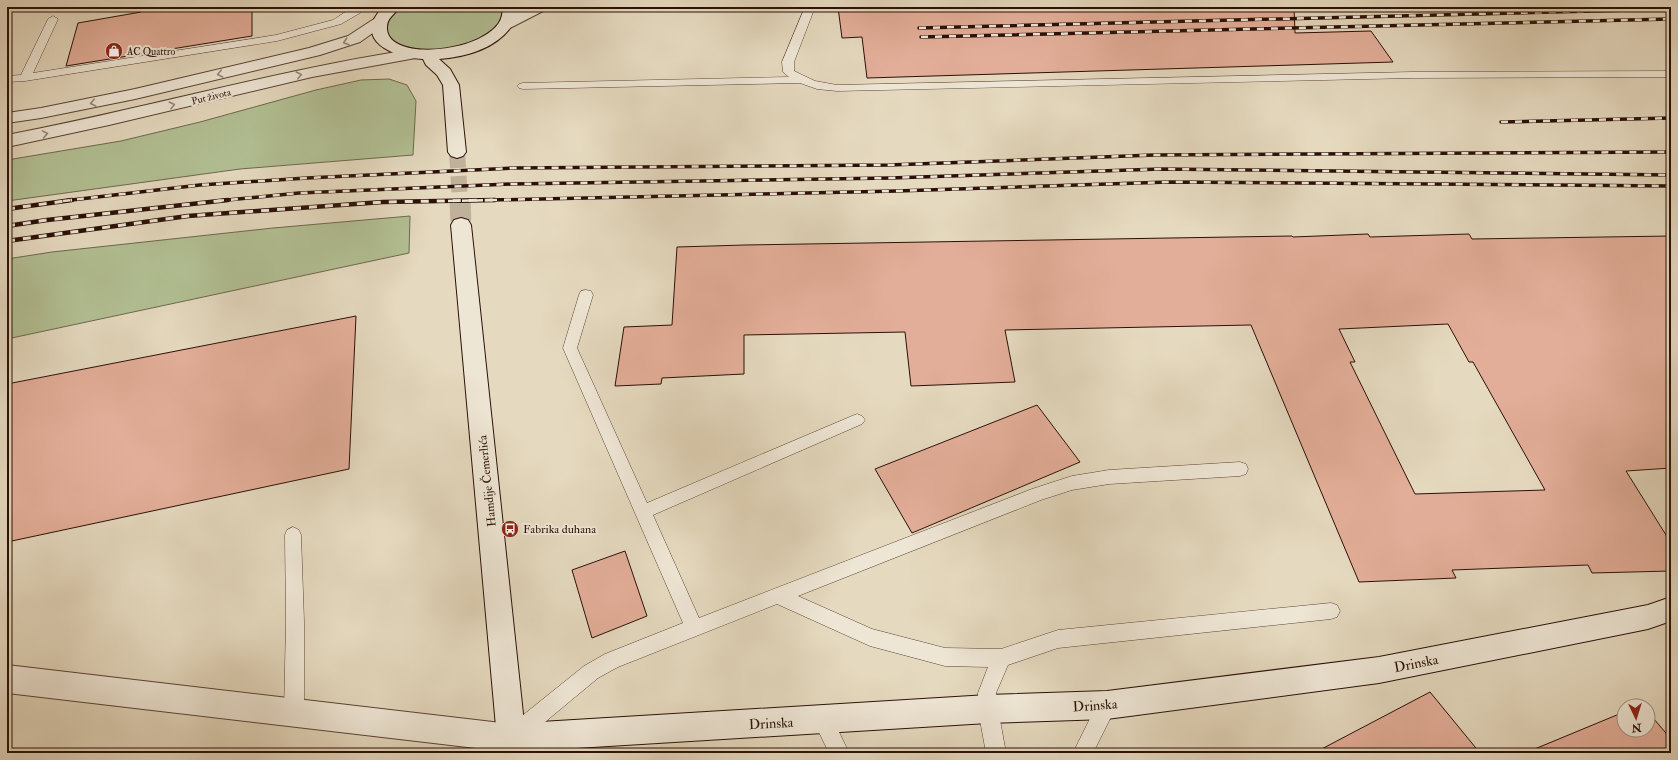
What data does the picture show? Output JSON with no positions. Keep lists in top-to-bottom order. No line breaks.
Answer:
{"streets":{"main road":["Put života","Hamdije Čemerlića","Drinska"]},"crossings":[["Hamdije Čemerlića","Drinska"]],"places":{"shop":["AC Quattro"],"bus stop":["Fabrika duhana"]},"north":"bottom"}
